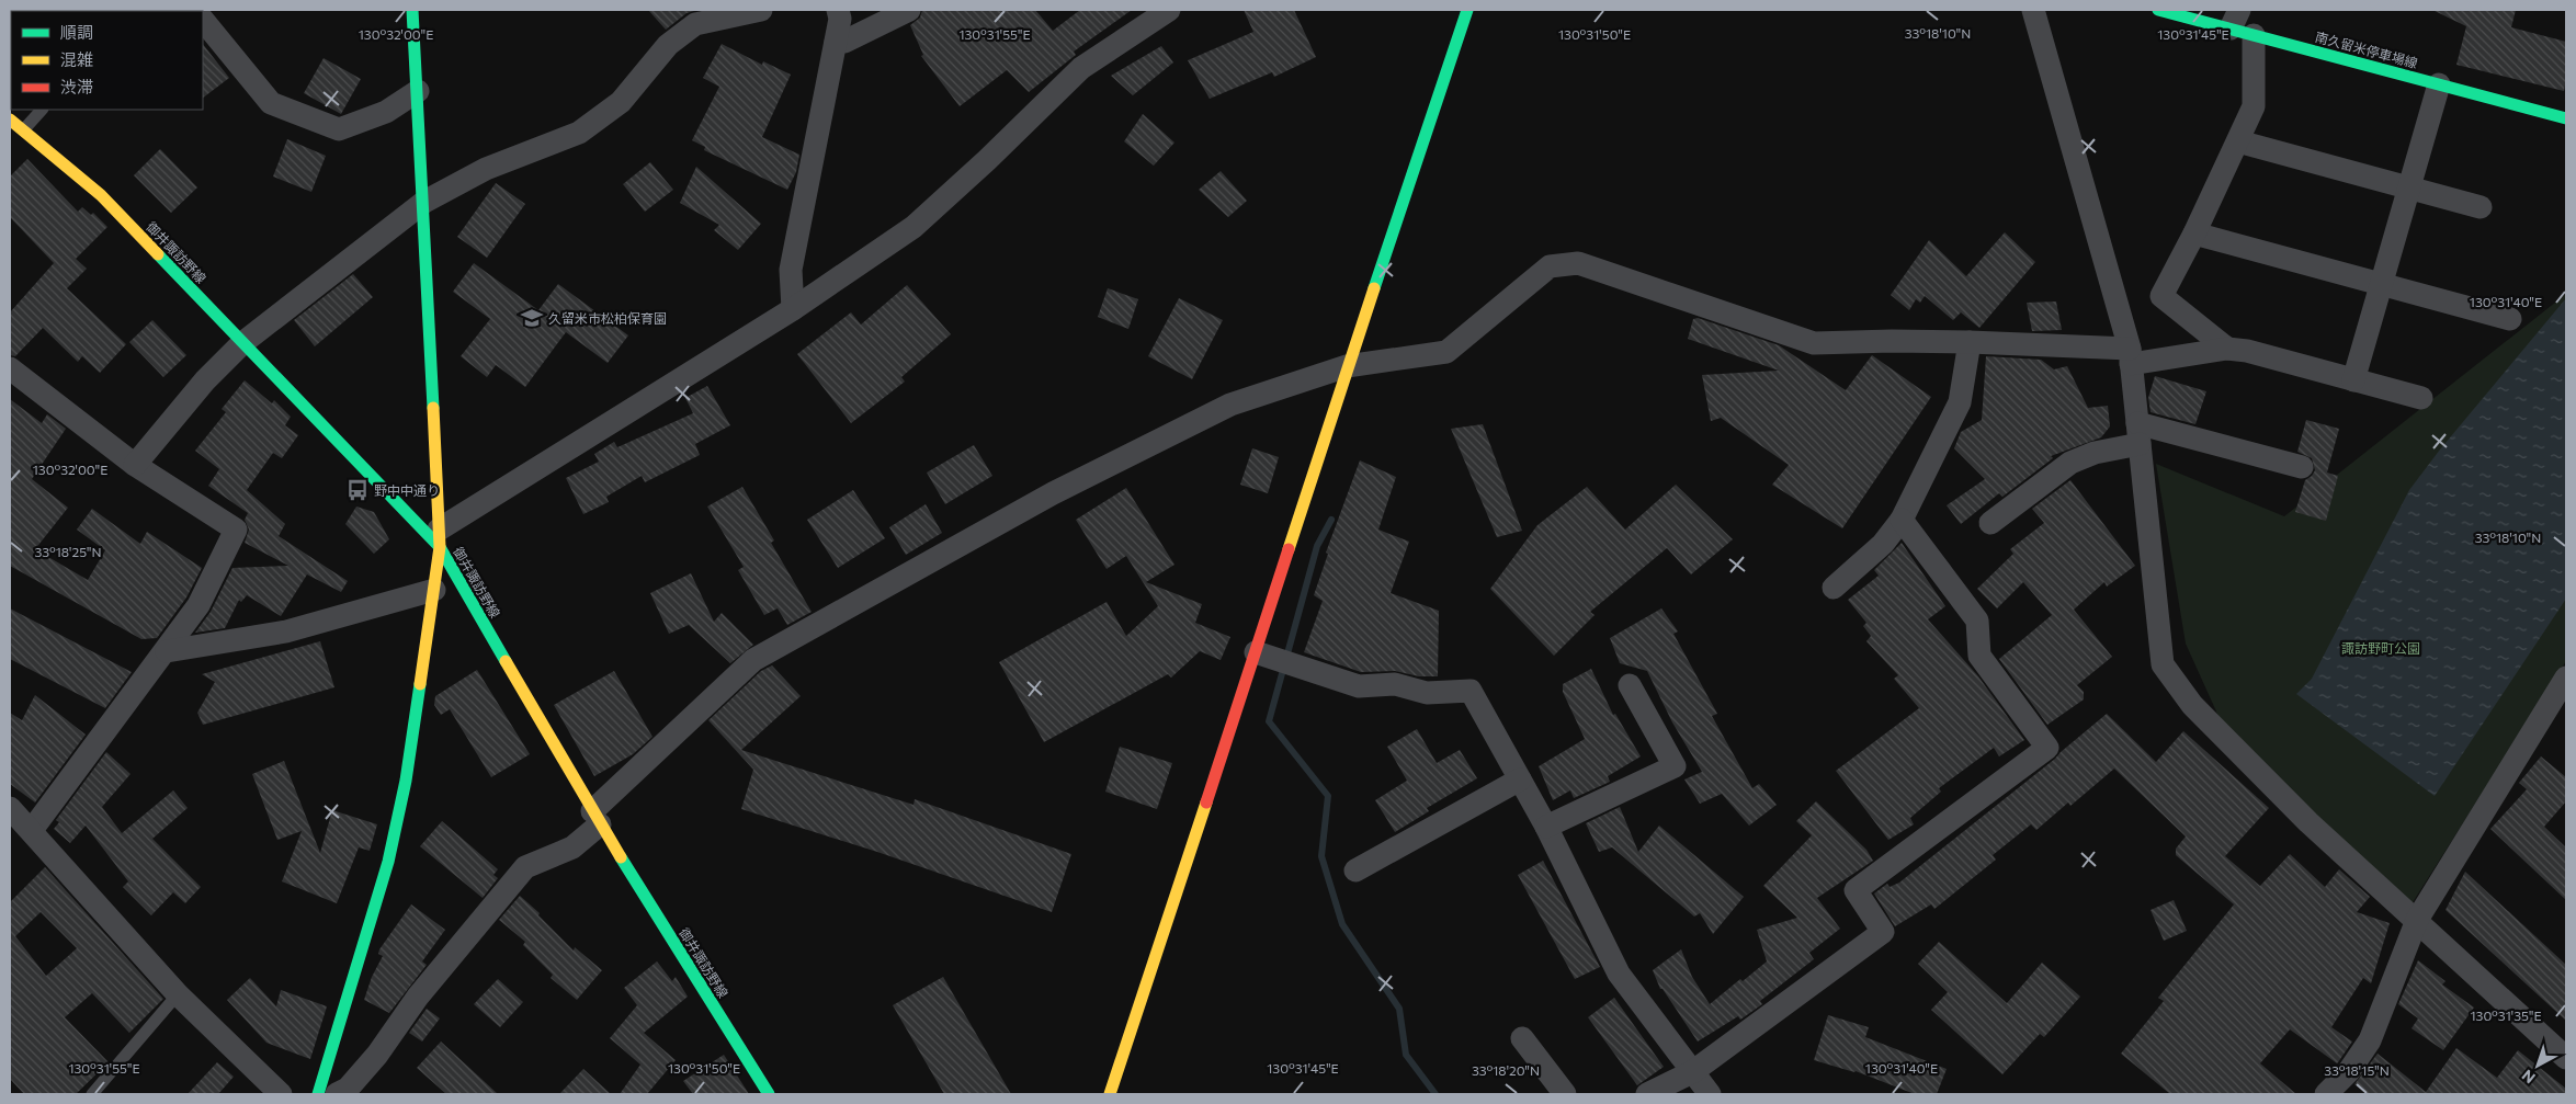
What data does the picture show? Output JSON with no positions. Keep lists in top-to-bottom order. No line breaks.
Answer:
{"streets":{"street":["南久留米停車場線","御井諏訪野線"]},"parks":["諏訪野町公園"],"places":{"school or university":["久留米市松柏保育園"],"bus stop":["野中中通り"]},"legend":["順調","混雑","渋滞"],"north":"bottom left","coordinates":["33°18'10\"N","130°32'00\"E","130°31'55\"E","130°31'50\"E","130°31'45\"E","130°31'40\"E","33°18'25\"N","130°31'35\"E","33°18'20\"N","33°18'15\"N"]}
